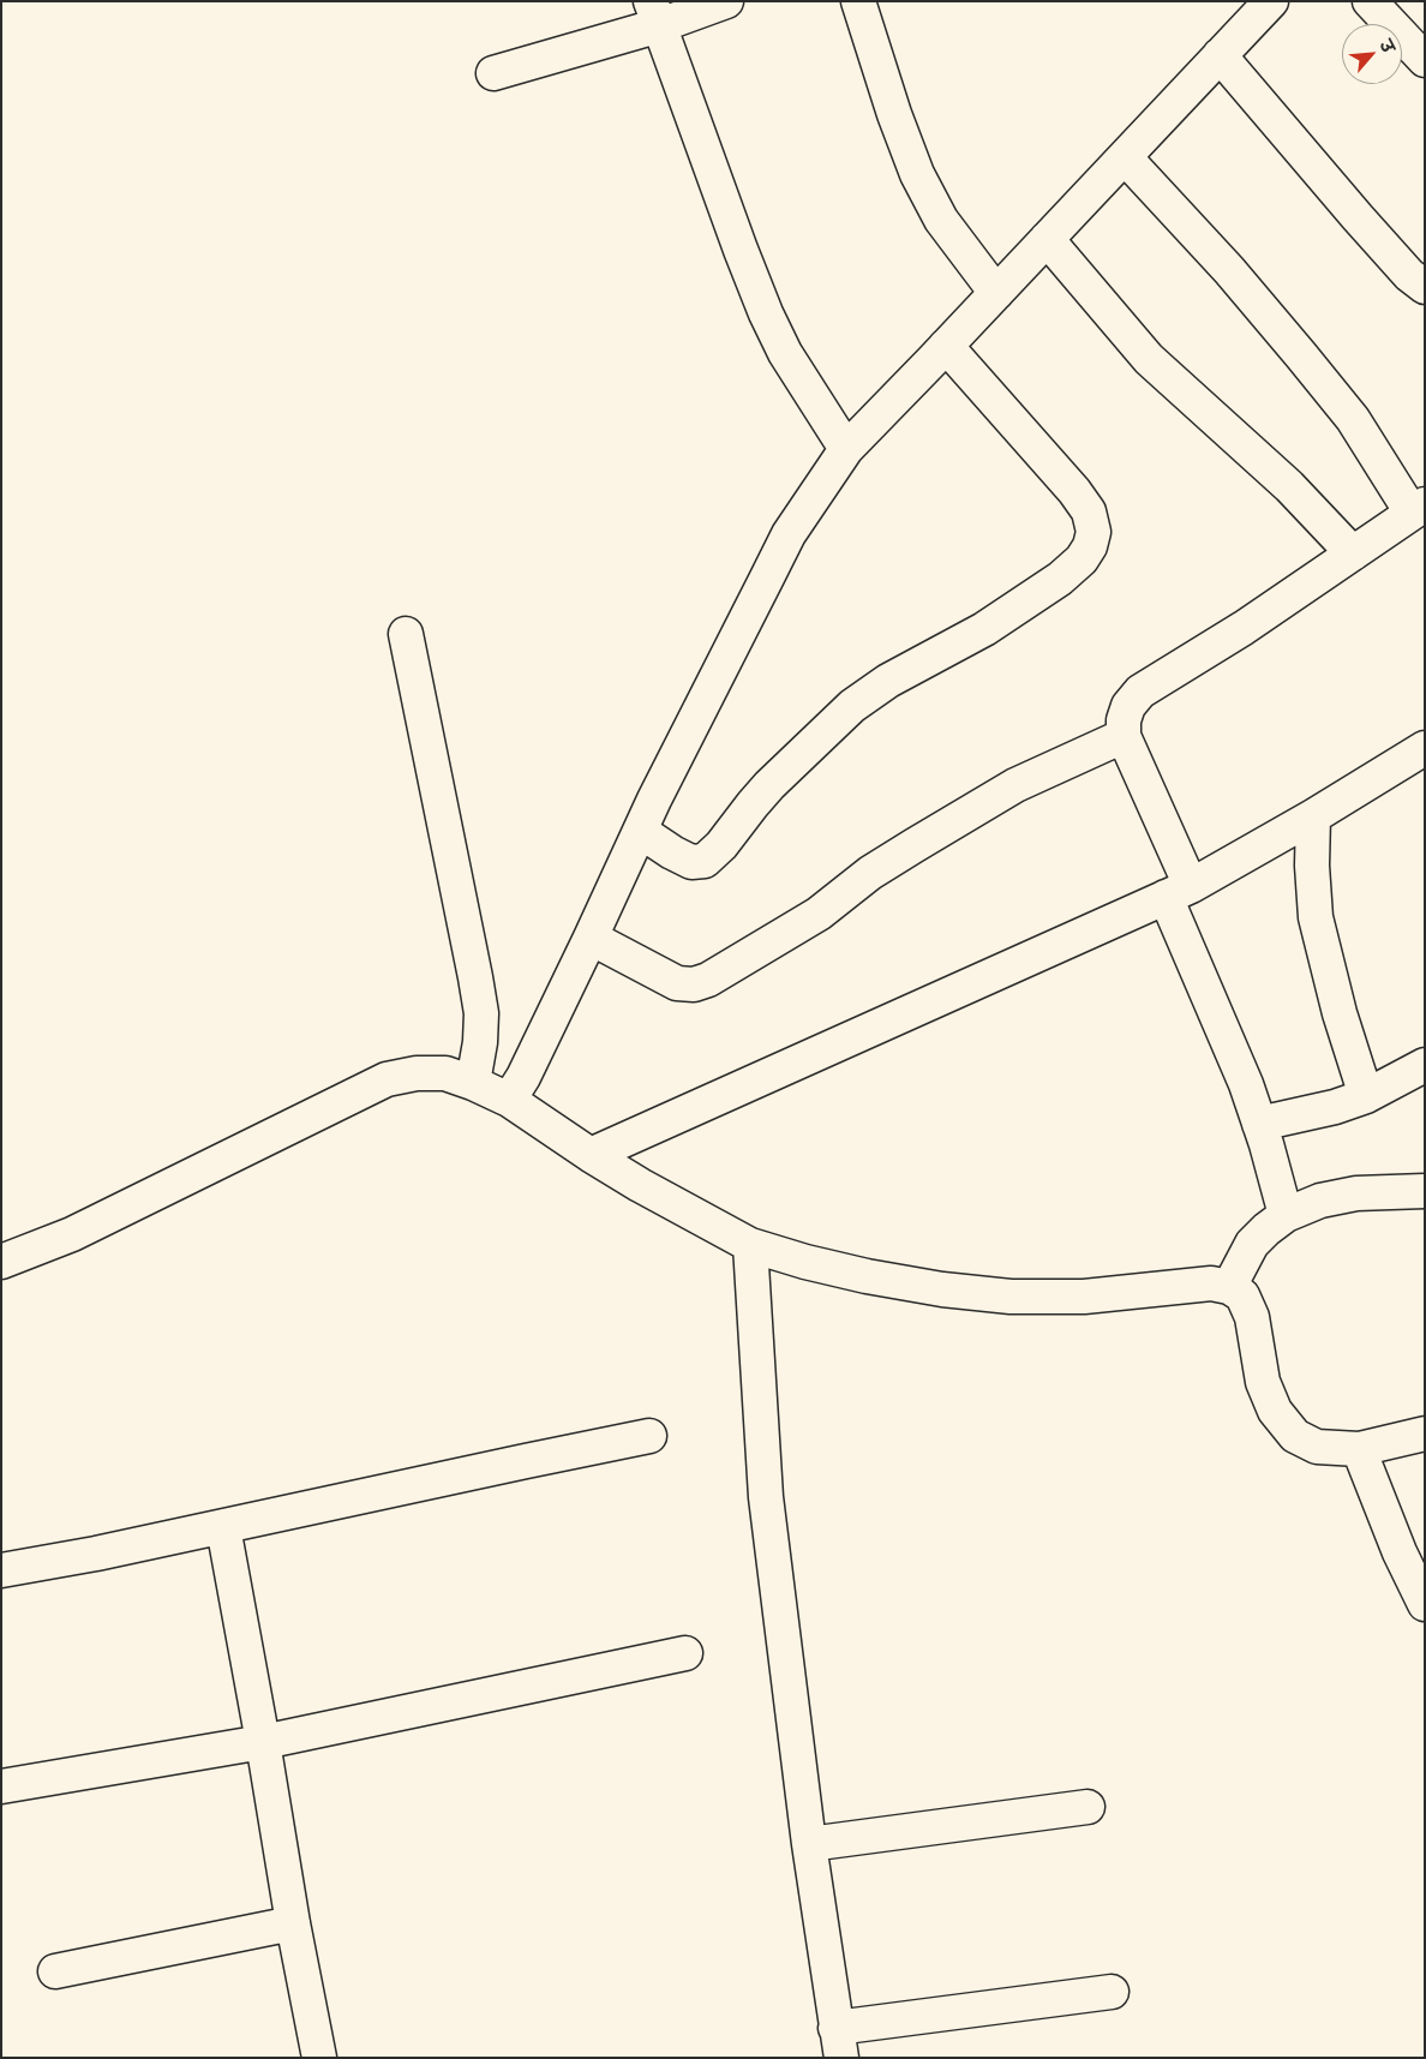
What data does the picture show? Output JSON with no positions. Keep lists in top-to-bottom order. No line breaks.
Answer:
{"north":"top right"}
